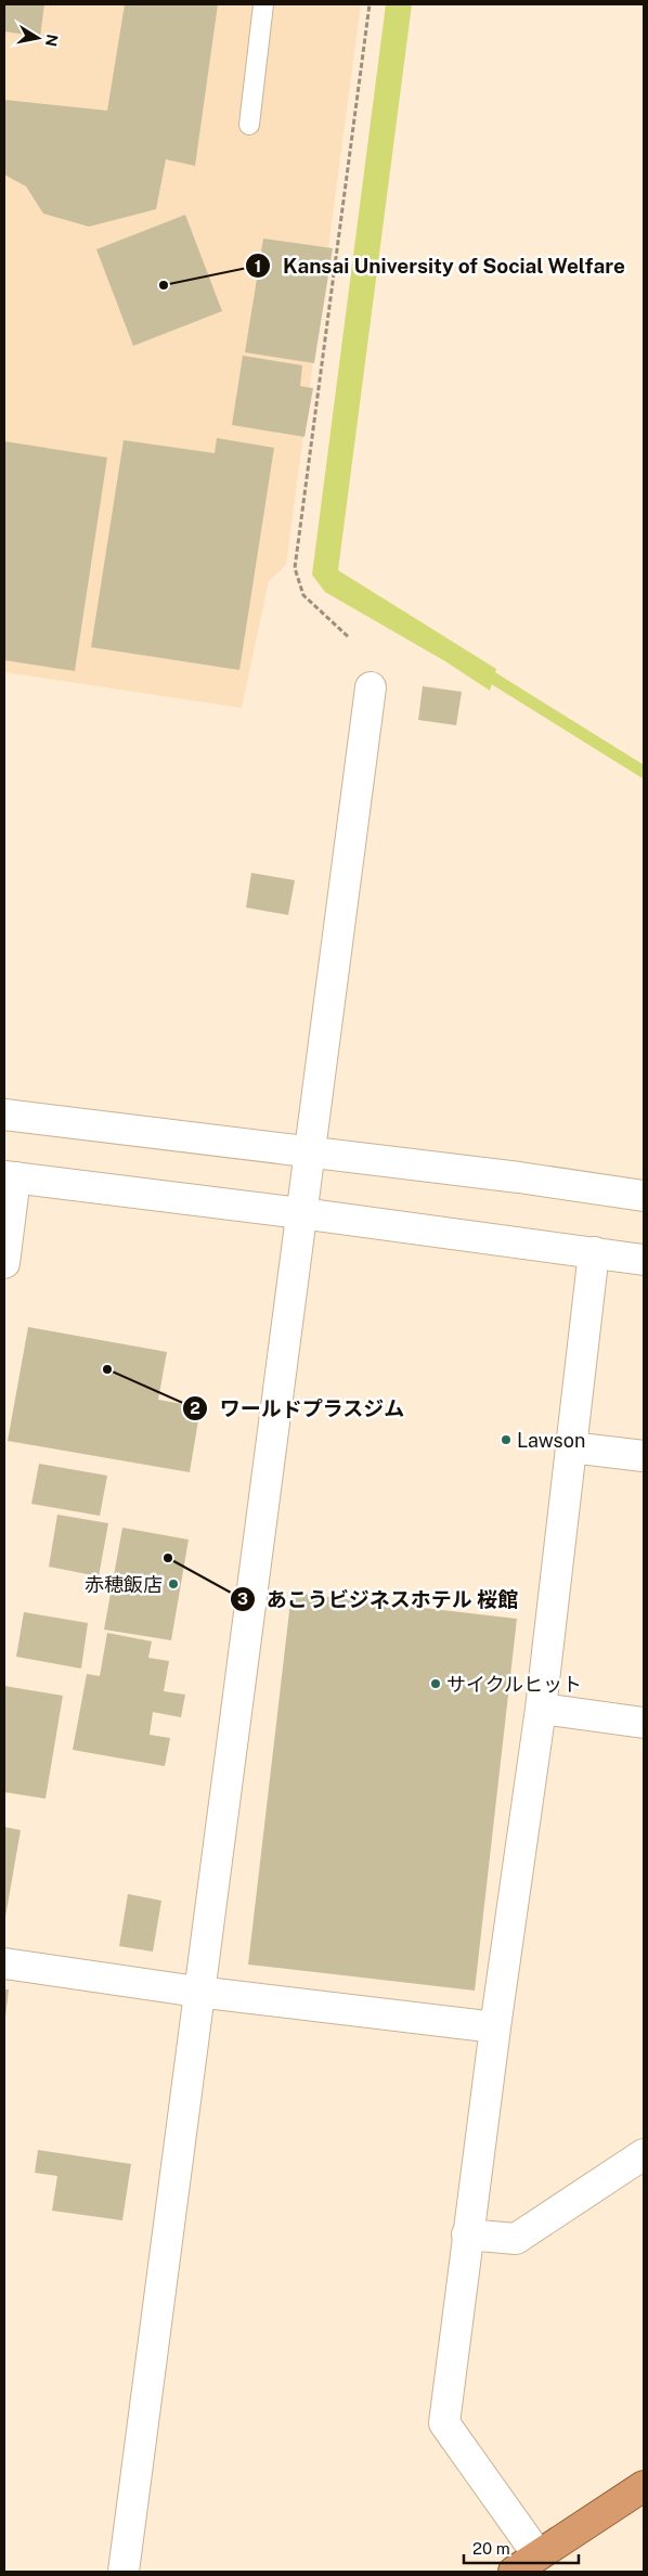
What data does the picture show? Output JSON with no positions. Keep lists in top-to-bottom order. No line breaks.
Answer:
{"places":["Kansai University of Social Welfare","ワールドプラスジム","Lawson","あこうビジネスホテル 桜館","赤穂飯店","サイクルヒット"],"scale_bar":"20 m","north":"right"}
